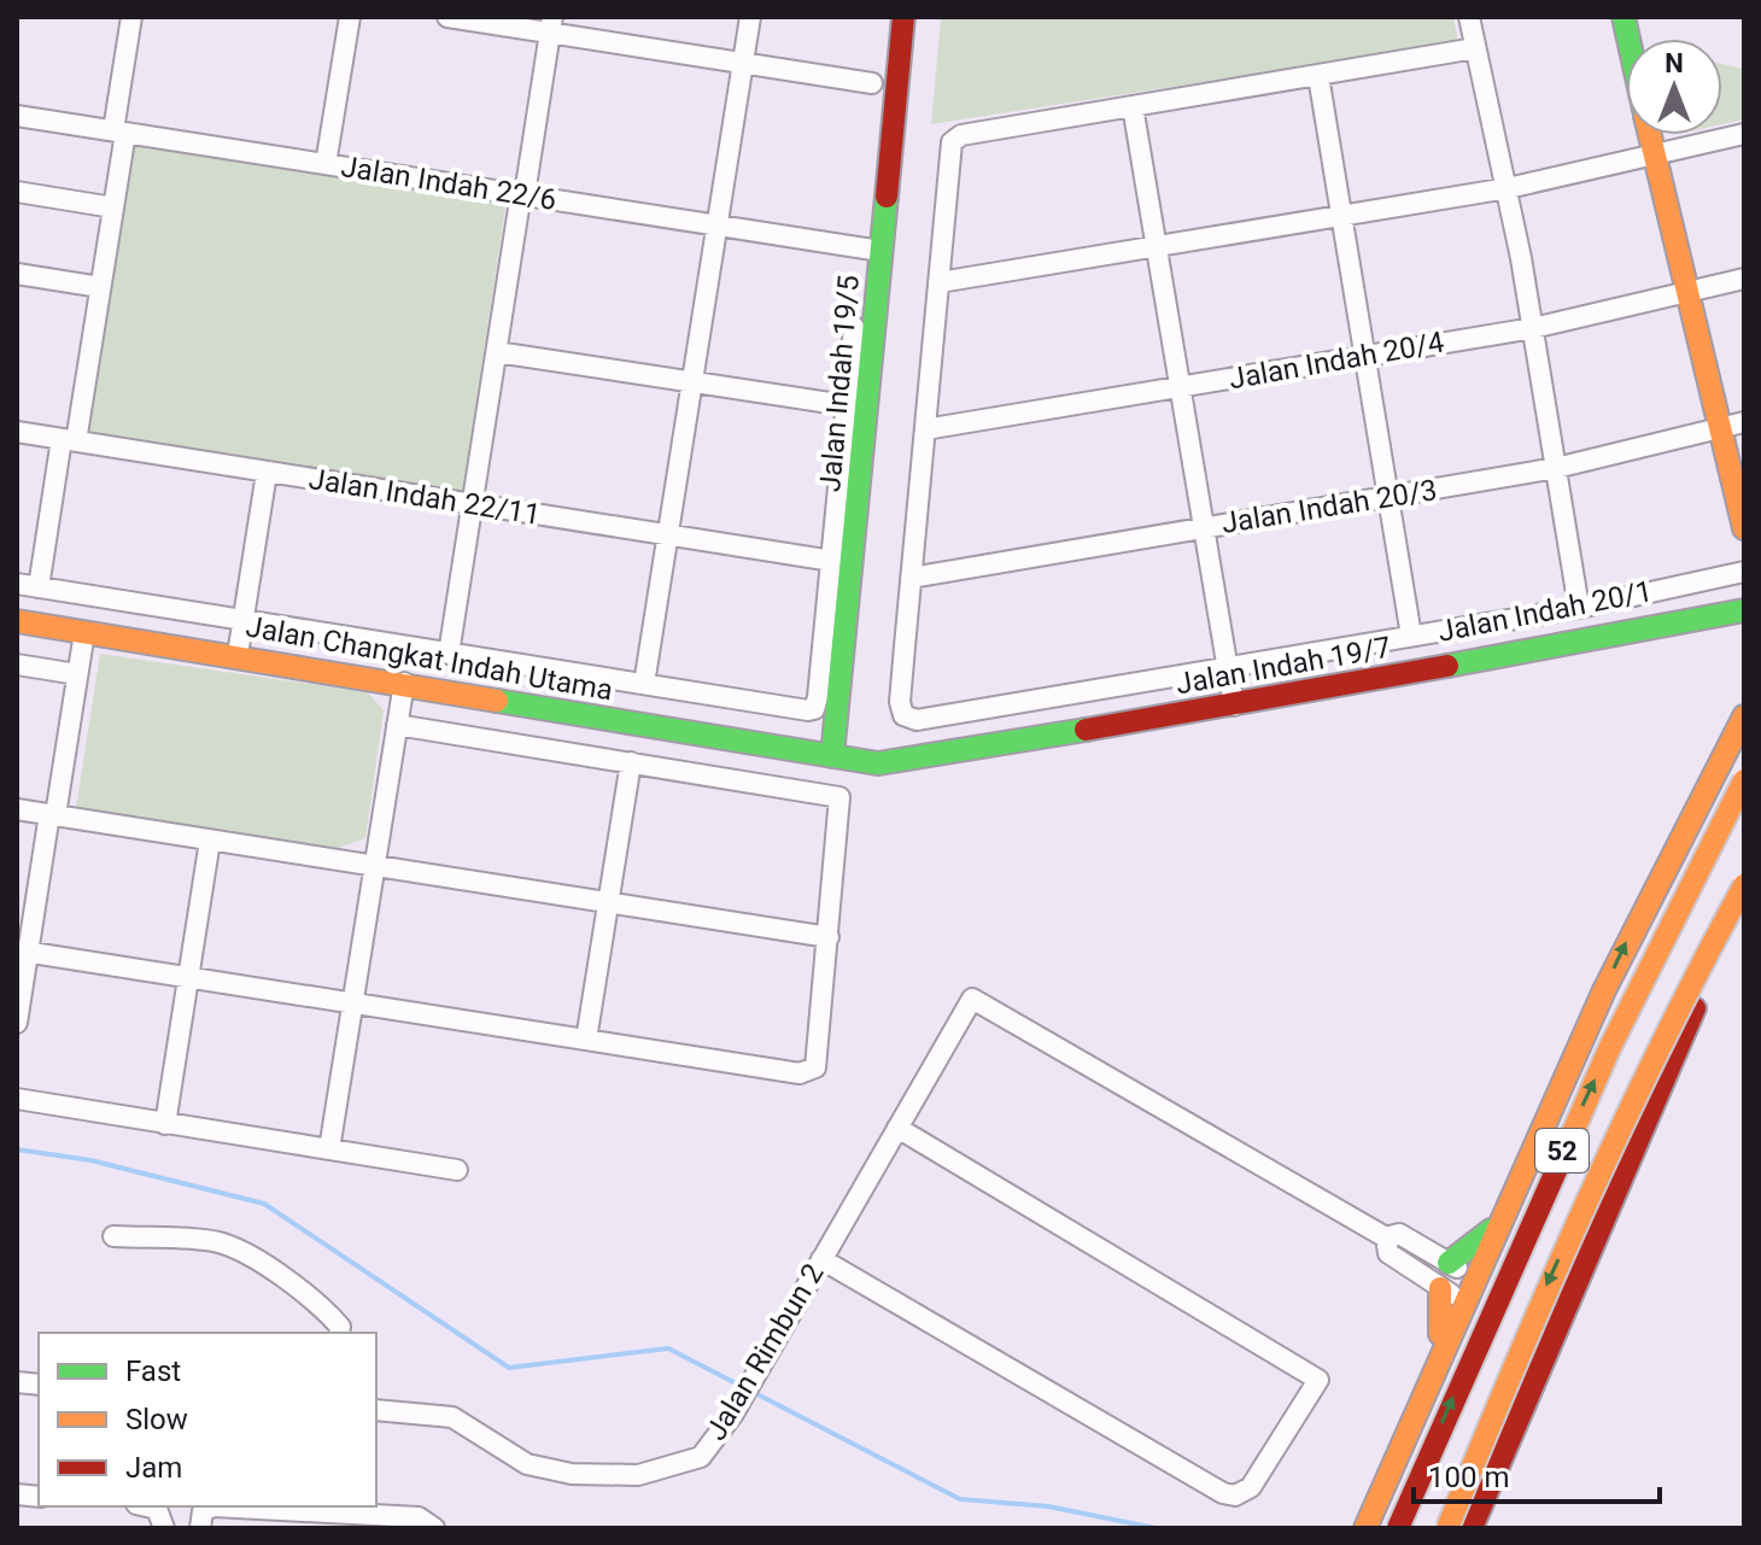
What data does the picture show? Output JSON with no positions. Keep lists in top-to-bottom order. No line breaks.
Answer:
{"streets":{"main road":["Jalan Indah 19/5","Jalan Changkat Indah Utama","Jalan Indah 19/7","52"],"street":["Jalan Indah 22/6","Jalan Indah 20/4","Jalan Indah 22/11","Jalan Indah 20/3","Jalan Indah 20/1","Jalan Rimbun 2"]},"crossings":[["Jalan Indah 22/6","Jalan Indah 19/5"],["Jalan Indah 19/5","Jalan Changkat Indah Utama"],["Jalan Indah 19/5","Jalan Indah 19/7"],["Jalan Indah 20/3","Jalan Indah 20/1"],["Jalan Changkat Indah Utama","Jalan Indah 19/7"]],"legend":["Fast","Slow","Jam"],"scale_bar":"100 m","north":"top"}
